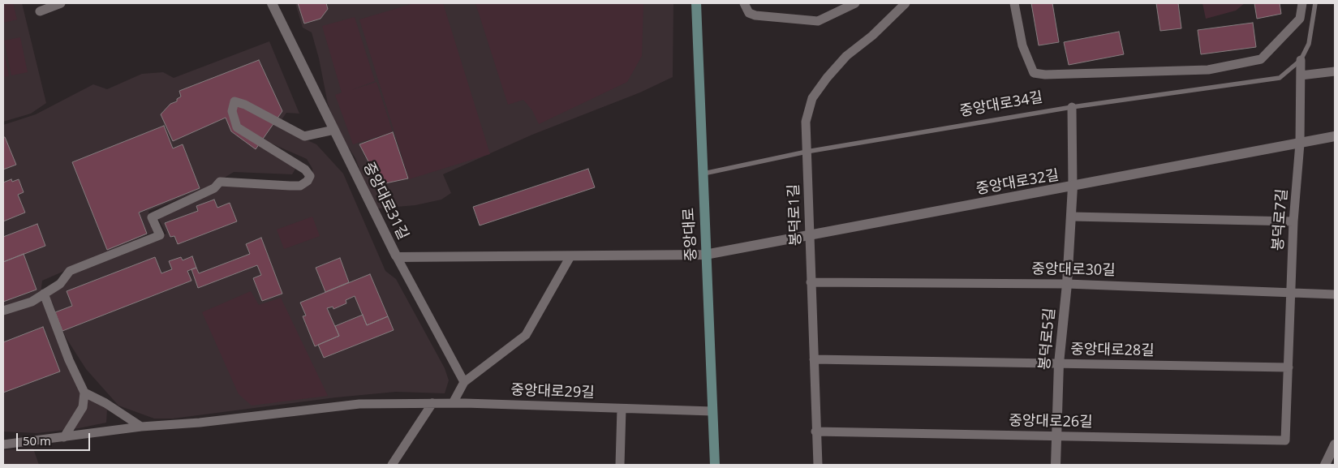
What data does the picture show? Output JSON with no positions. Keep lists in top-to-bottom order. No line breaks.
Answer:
{"streets":{"main road":["중앙대로"],"street":["중앙대로32길","중앙대로31길","봉덕로1길","봉덕로7길","중앙대로30길","봉덕로5길","중앙대로28길","중앙대로29길","중앙대로26길"],"lane":["중앙대로34길"]},"crossings":[["중앙대로34길","봉덕로1길"],["중앙대로34길","봉덕로7길"],["중앙대로34길","중앙대로"],["중앙대로34길","봉덕로5길"],["중앙대로32길","중앙대로31길"],["중앙대로32길","봉덕로1길"],["중앙대로32길","봉덕로7길"],["중앙대로32길","중앙대로"],["중앙대로32길","봉덕로5길"],["중앙대로31길","중앙대로"],["봉덕로1길","중앙대로30길"],["봉덕로1길","중앙대로28길"],["봉덕로1길","중앙대로26길"],["봉덕로7길","중앙대로30길"],["봉덕로7길","중앙대로28길"],["봉덕로7길","중앙대로26길"],["중앙대로","중앙대로29길"],["중앙대로30길","봉덕로5길"],["봉덕로5길","중앙대로28길"],["봉덕로5길","중앙대로26길"]],"scale_bar":"50 m"}
